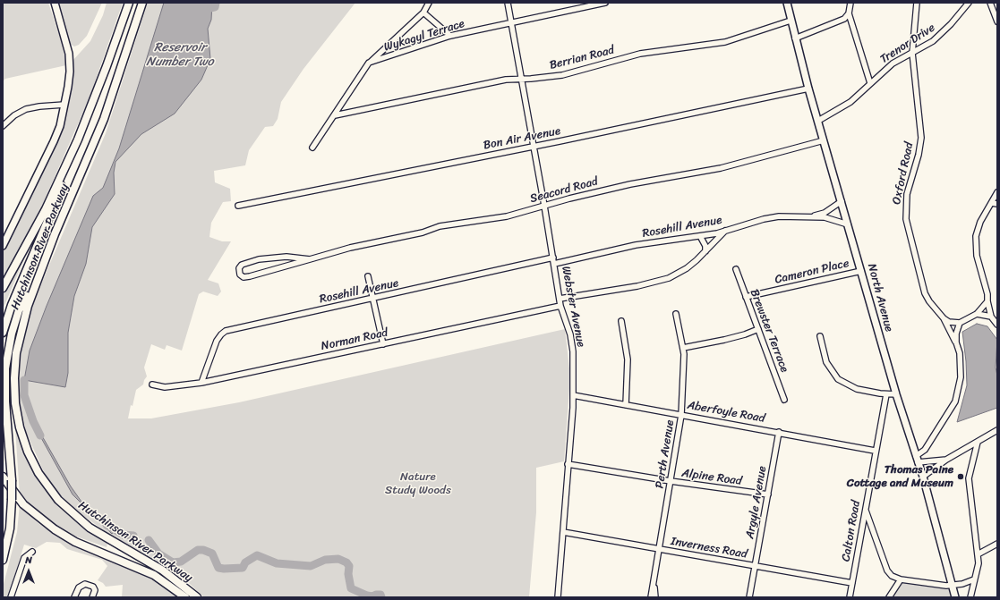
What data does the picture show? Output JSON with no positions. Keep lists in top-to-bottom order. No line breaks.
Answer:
{"streets":{"highway":["Hutchinson River Parkway"],"main road":["North Avenue"],"street":["Wykagyl Terrace","Trenor Drive","Berrian Road","Bon Air Avenue","Oxford Road","Seacord Road","Rosehill Avenue","Cameron Place","Webster Avenue","Brewster Terrace","Norman Road","Aberfoyle Road","Perth Avenue","Alpine Road","Argyle Avenue","Calton Road","Inverness Road"]},"crossings":[["Wykagyl Terrace","Webster Avenue"],["Trenor Drive","Oxford Road"],["Trenor Drive","North Avenue"],["Berrian Road","North Avenue"],["Berrian Road","Webster Avenue"],["Bon Air Avenue","North Avenue"],["Bon Air Avenue","Webster Avenue"],["Seacord Road","North Avenue"],["Seacord Road","Webster Avenue"],["Rosehill Avenue","North Avenue"],["Rosehill Avenue","Webster Avenue"],["Rosehill Avenue","Norman Road"],["Cameron Place","North Avenue"],["Cameron Place","Brewster Terrace"],["Webster Avenue","Norman Road"],["Webster Avenue","Aberfoyle Road"],["Webster Avenue","Alpine Road"],["Webster Avenue","Inverness Road"],["Aberfoyle Road","Perth Avenue"],["Aberfoyle Road","Argyle Avenue"],["Aberfoyle Road","Calton Road"],["Perth Avenue","Alpine Road"],["Perth Avenue","Inverness Road"],["Alpine Road","Argyle Avenue"],["Argyle Avenue","Inverness Road"],["Calton Road","Inverness Road"]],"water":["Reservoir Number Two"],"parks":["Nature Study Woods"],"places":["Thomas Paine Cottage and Museum"],"north":"top"}
